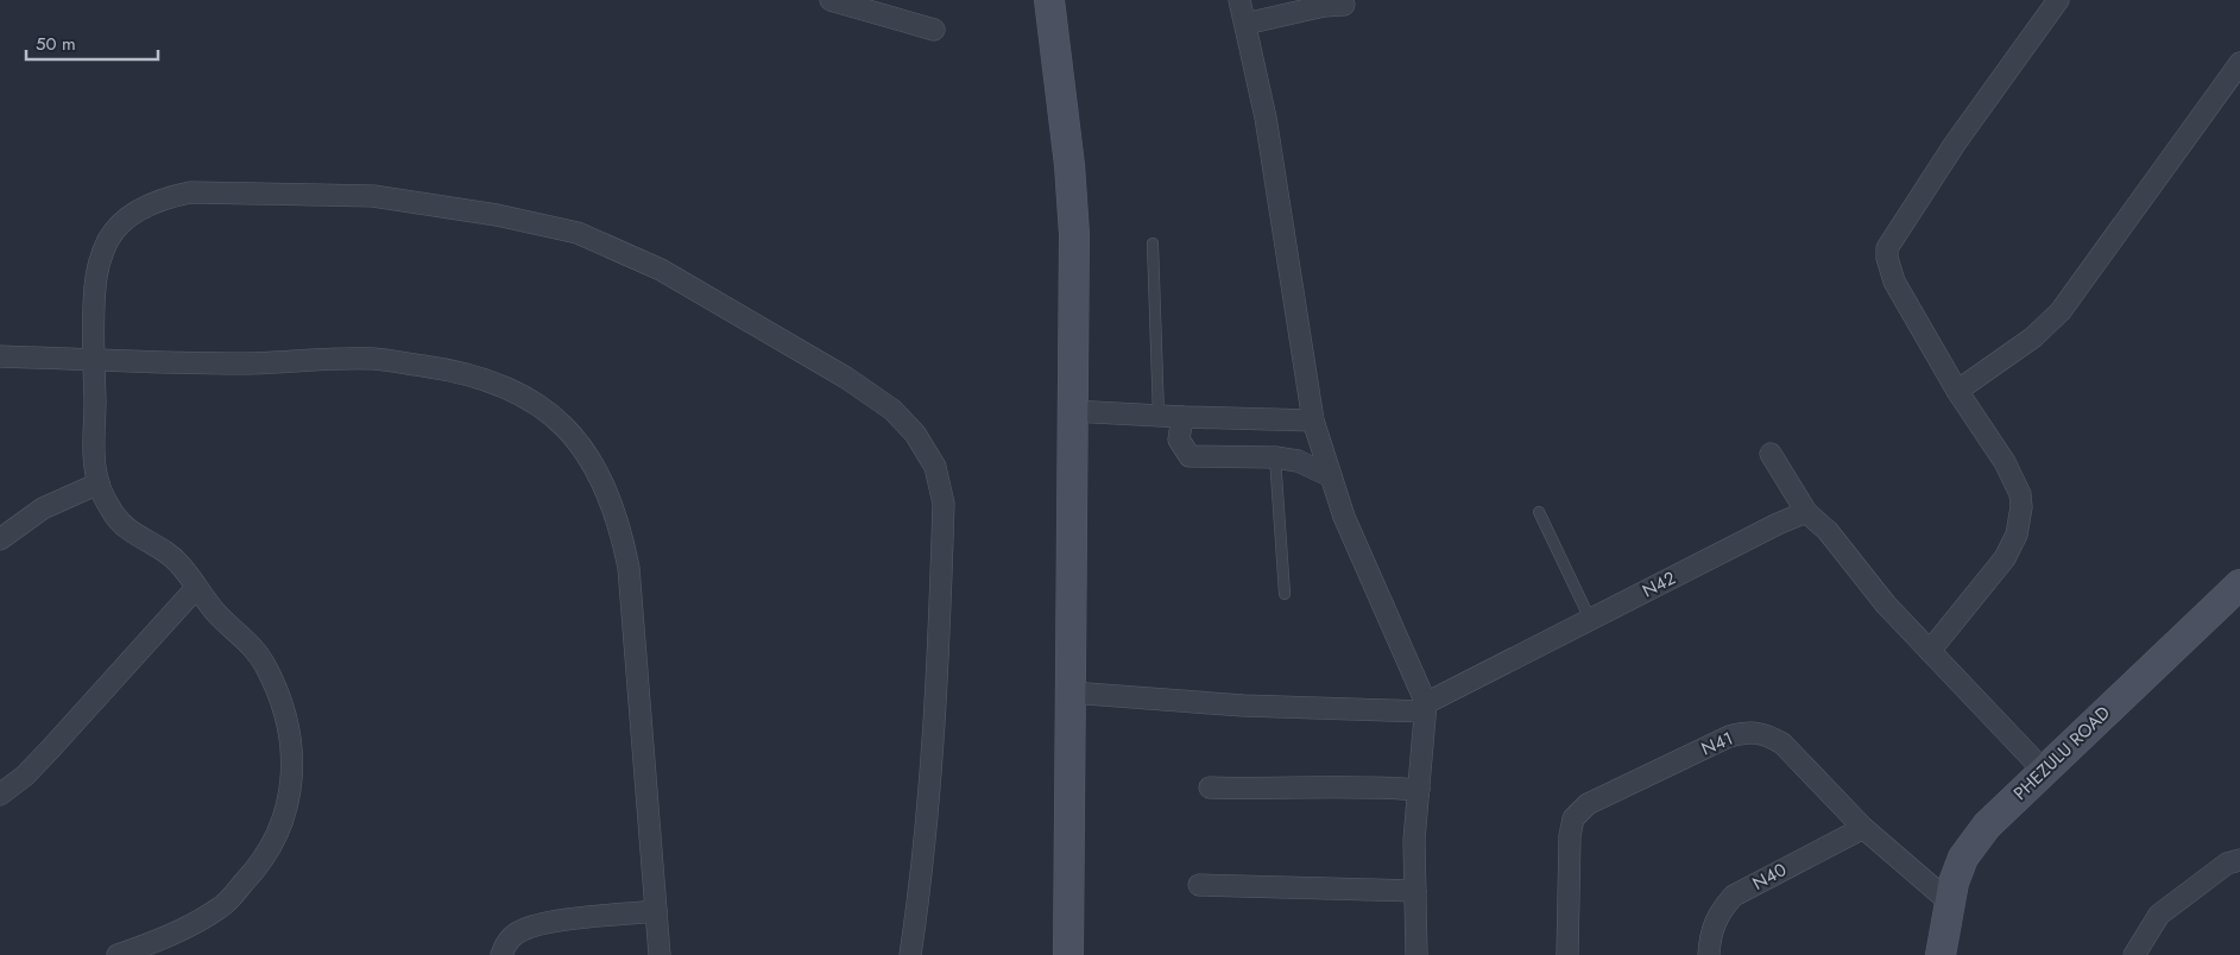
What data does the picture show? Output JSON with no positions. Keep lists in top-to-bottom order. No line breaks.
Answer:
{"streets":{"street":["N42","N41","PHEZULU ROAD","N40"]},"crossings":[["N41","PHEZULU ROAD"],["N41","N40"]],"scale_bar":"50 m"}
